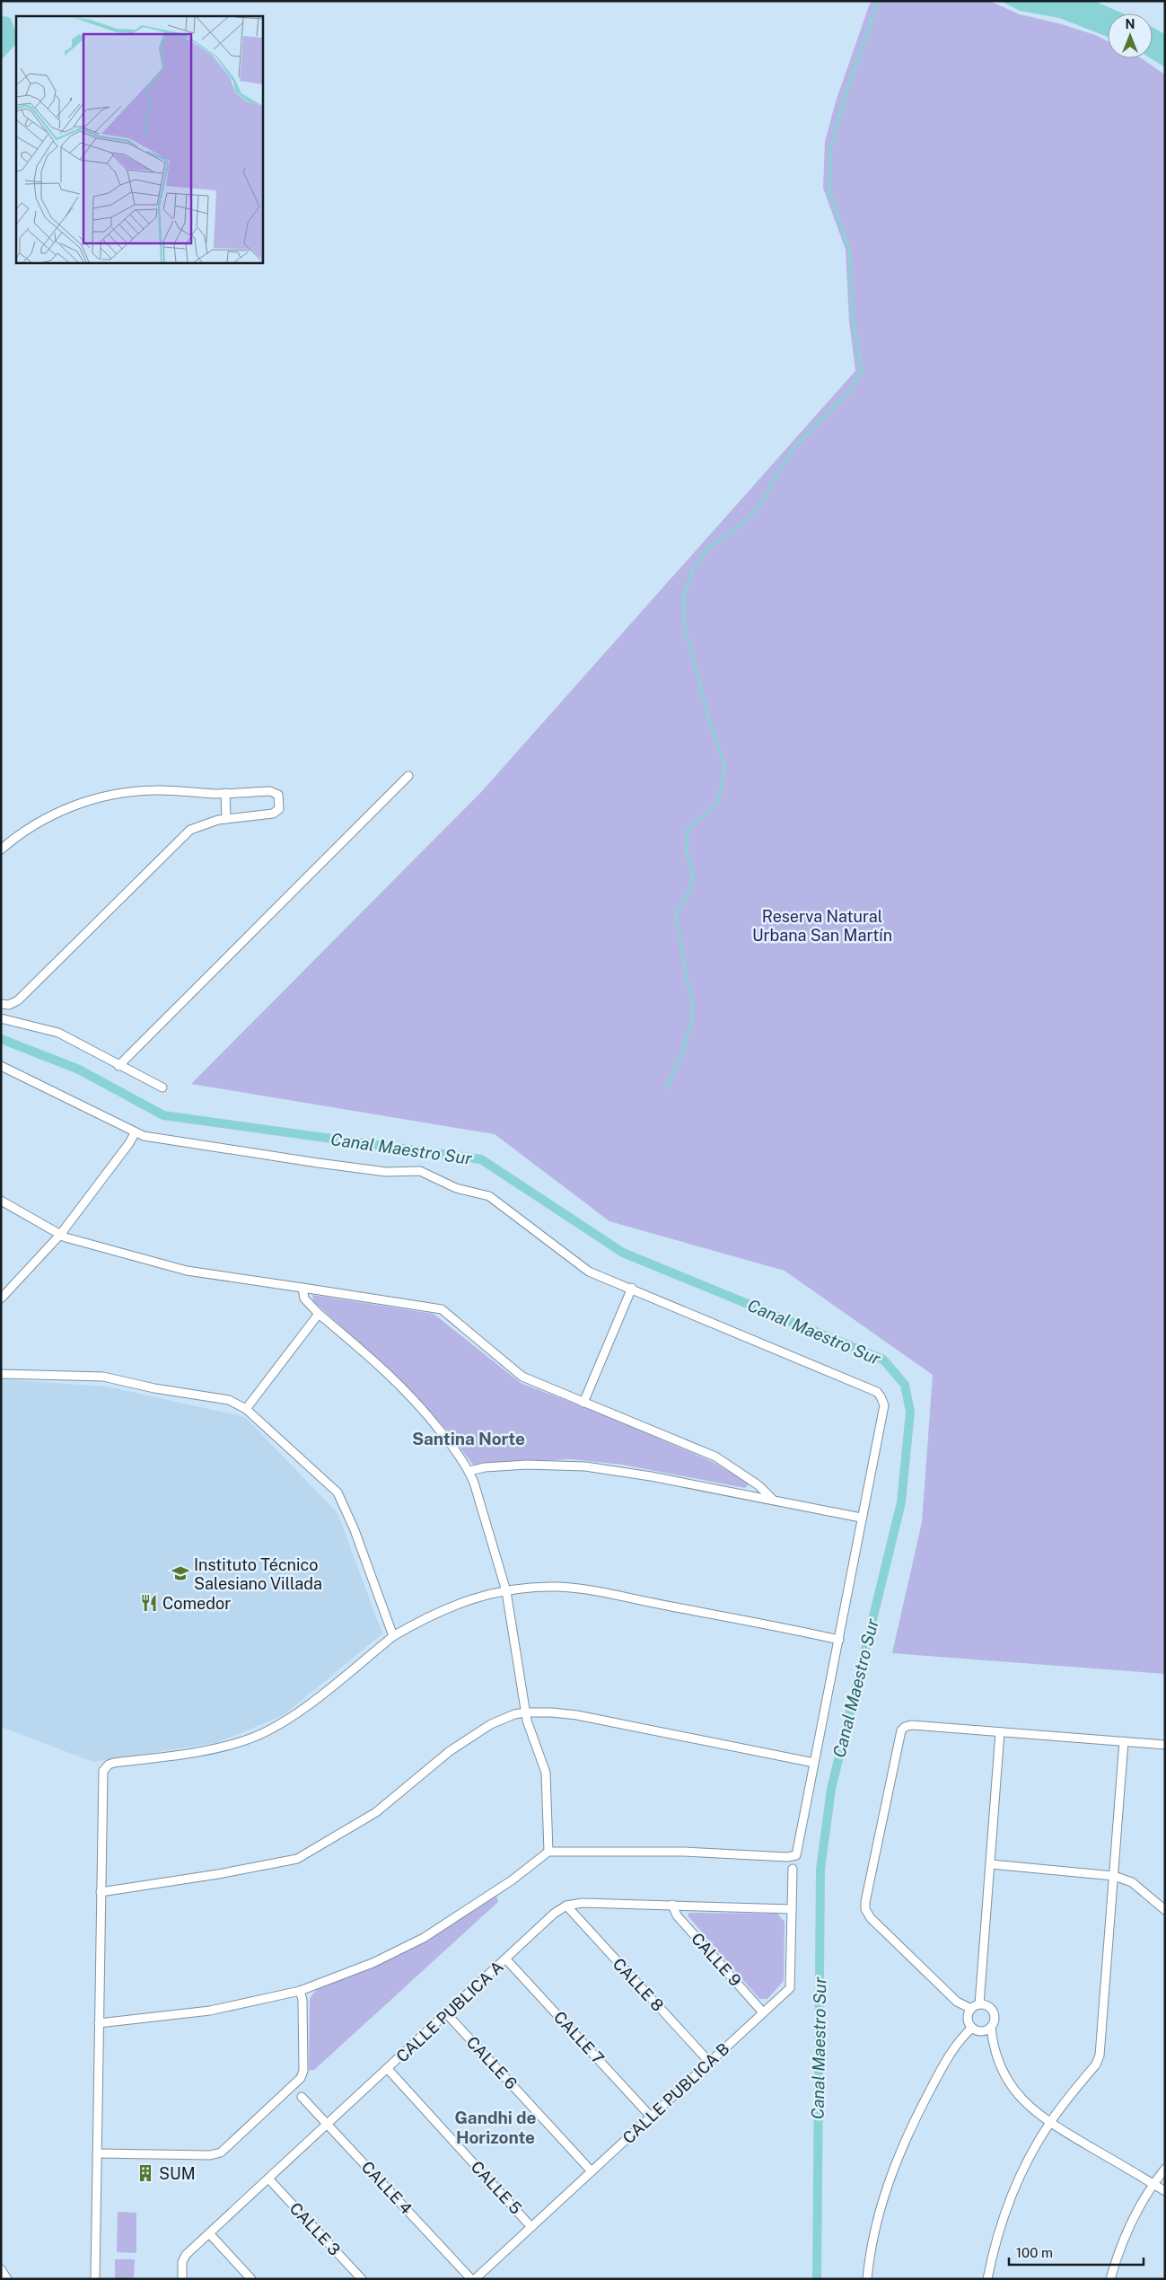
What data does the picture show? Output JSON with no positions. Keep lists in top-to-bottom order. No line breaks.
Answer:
{"streets":{"street":["CALLE 9","CALLE 8","CALLE PUBLICA A","CALLE 7","CALLE 6","CALLE PUBLICA B","CALLE 4","CALLE 5","CALLE 3"]},"crossings":[["CALLE 9","CALLE PUBLICA B"],["CALLE 8","CALLE PUBLICA A"],["CALLE 8","CALLE PUBLICA B"],["CALLE PUBLICA A","CALLE 7"],["CALLE PUBLICA A","CALLE 6"],["CALLE PUBLICA A","CALLE 4"],["CALLE PUBLICA A","CALLE 5"],["CALLE PUBLICA A","CALLE 3"],["CALLE 7","CALLE PUBLICA B"],["CALLE 6","CALLE PUBLICA B"],["CALLE PUBLICA B","CALLE 5"]],"districts":["Santina Norte","Gandhi de Horizonte"],"water":["Canal Maestro Sur"],"parks":["Reserva Natural Urbana San Martín"],"places":{"school or university":["Instituto Técnico Salesiano Villada"],"restaurant":["Comedor"],"building":["SUM"]},"scale_bar":"100 m","north":"top"}
